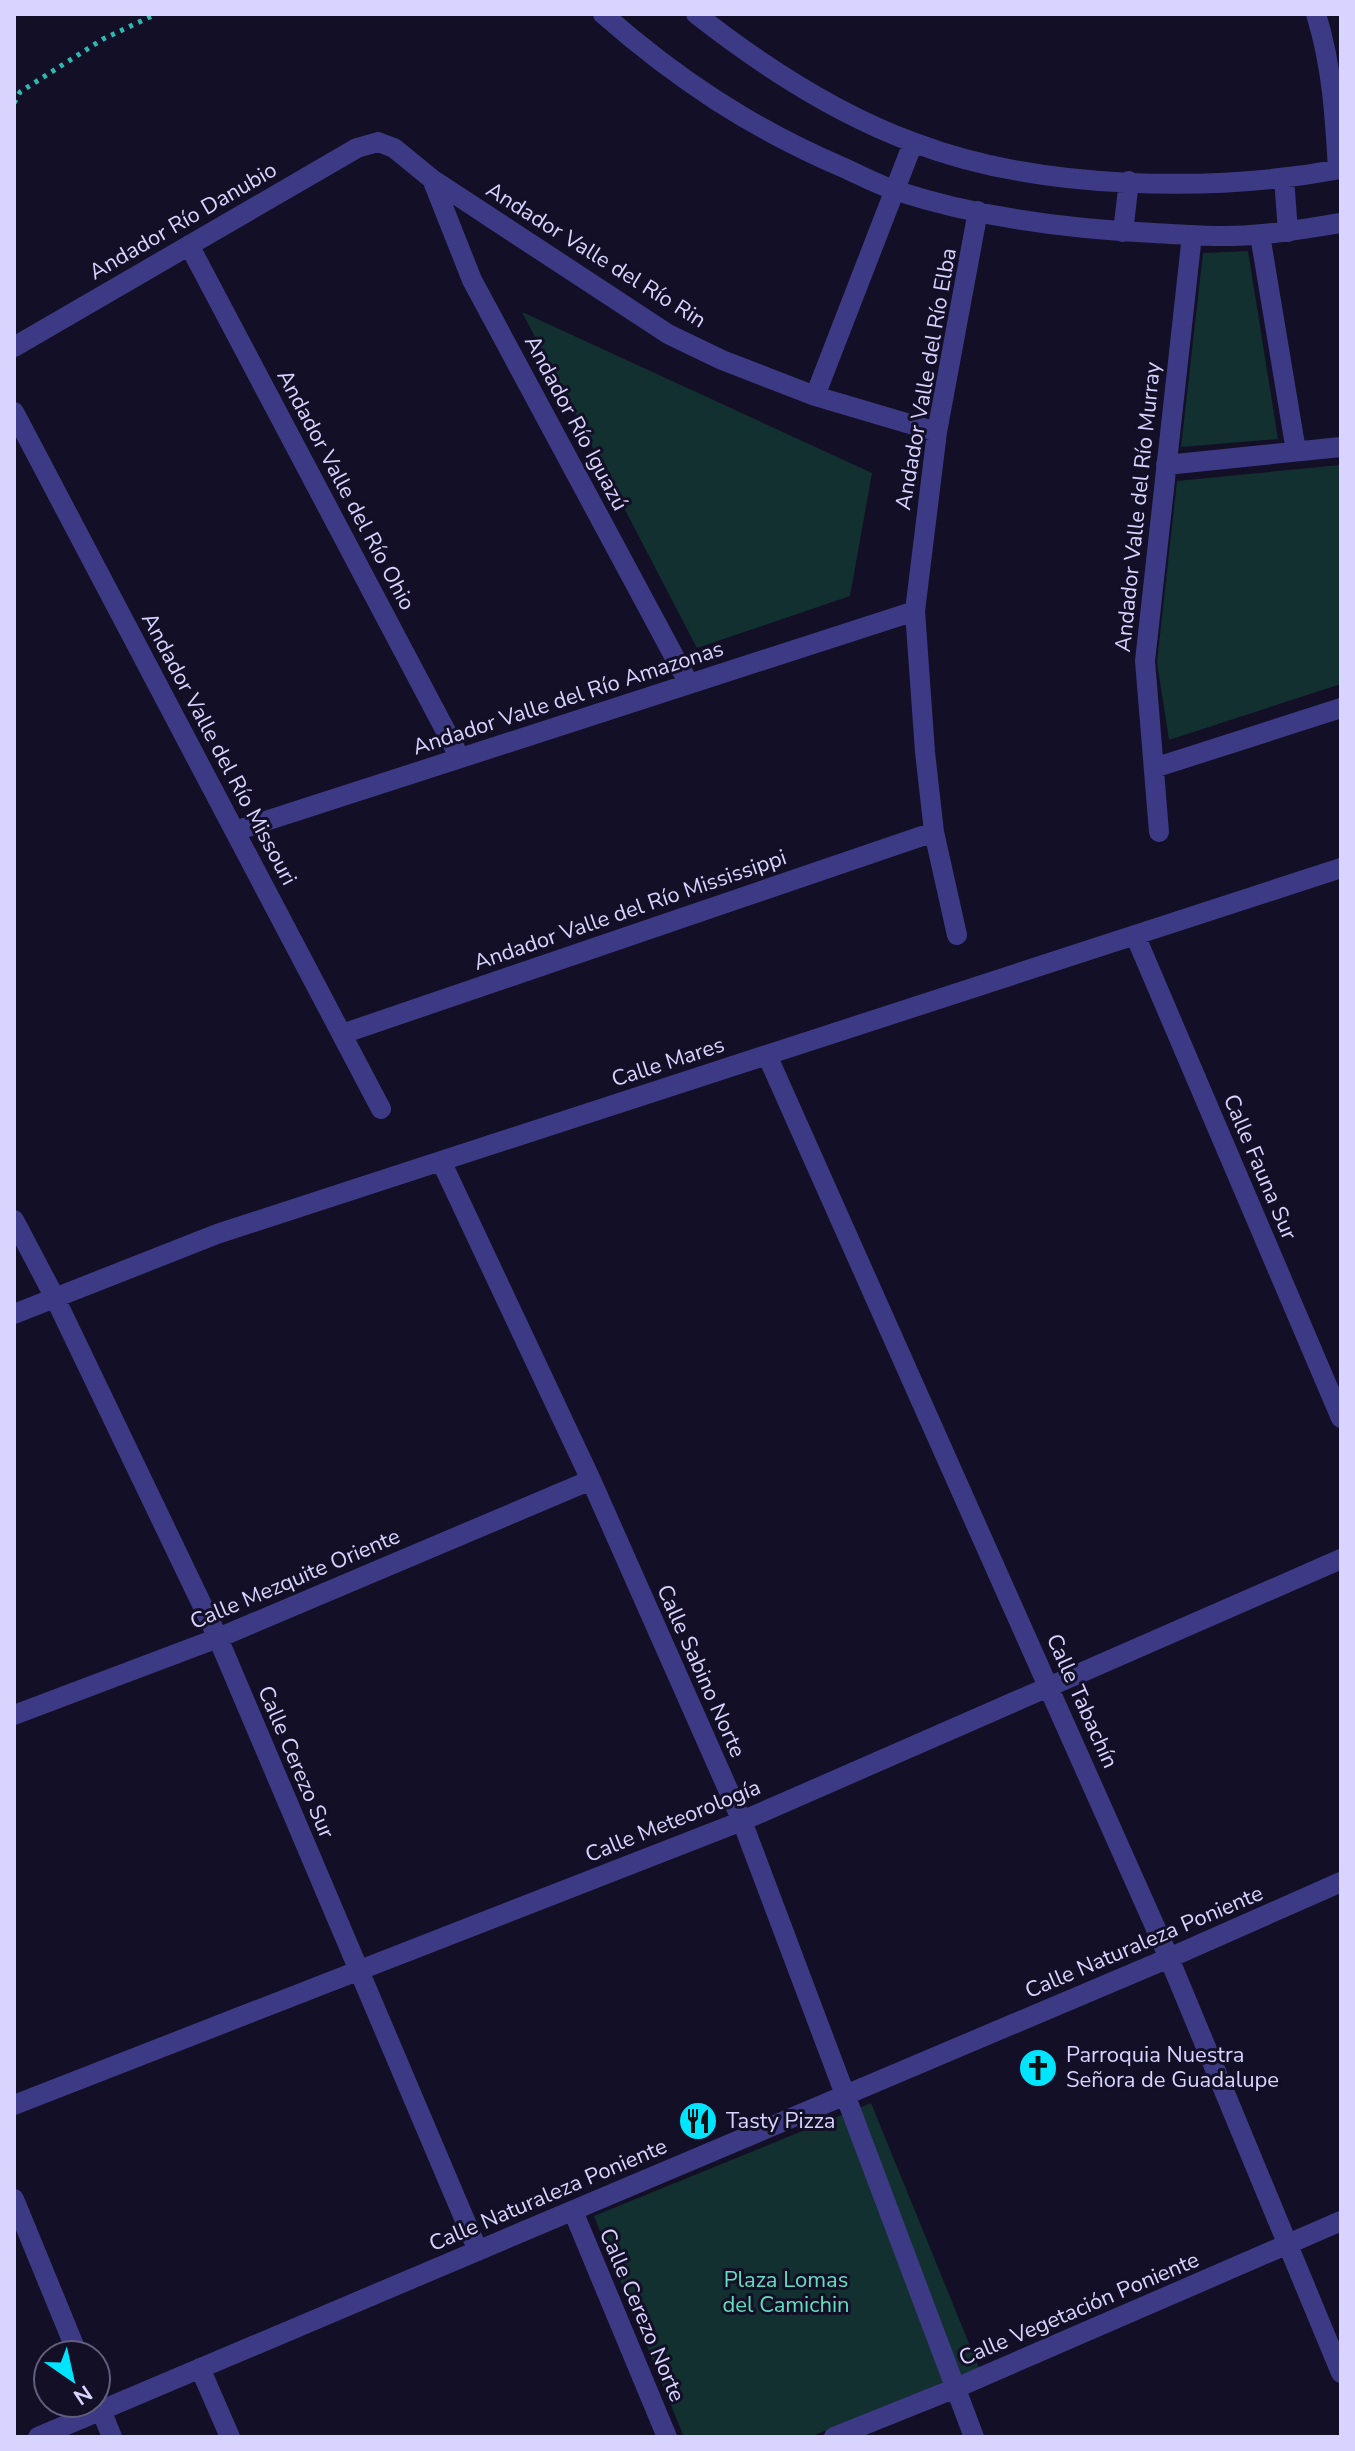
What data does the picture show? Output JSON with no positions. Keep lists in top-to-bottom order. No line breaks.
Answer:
{"streets":{"street":["Andador Río Danubio","Andador Valle del Río Rin","Andador Valle del Río Elba","Andador Río Iguazú","Andador Valle del Río Ohio","Andador Valle del Río Murray","Andador Valle del Río Amazonas","Andador Valle del Río Missouri","Andador Valle del Río Mississippi","Calle Mares","Calle Fauna Sur","Calle Mezquite Oriente","Calle Sabino Norte","Calle Tabachín","Calle Cerezo Sur","Calle Meteorología","Calle Naturaleza Poniente","Calle Vegetación Poniente","Calle Cerezo Norte"]},"crossings":[["Andador Río Danubio","Andador Valle del Río Rin"],["Andador Río Danubio","Andador Valle del Río Ohio"],["Andador Valle del Río Rin","Andador Valle del Río Elba"],["Andador Valle del Río Rin","Andador Río Iguazú"],["Andador Valle del Río Elba","Andador Valle del Río Amazonas"],["Andador Valle del Río Elba","Andador Valle del Río Mississippi"],["Andador Río Iguazú","Andador Valle del Río Amazonas"],["Andador Valle del Río Ohio","Andador Valle del Río Amazonas"],["Andador Valle del Río Amazonas","Andador Valle del Río Missouri"],["Andador Valle del Río Missouri","Andador Valle del Río Mississippi"],["Calle Mares","Calle Fauna Sur"],["Calle Mares","Calle Sabino Norte"],["Calle Mares","Calle Tabachín"],["Calle Mares","Calle Cerezo Sur"],["Calle Mezquite Oriente","Calle Sabino Norte"],["Calle Mezquite Oriente","Calle Cerezo Sur"],["Calle Sabino Norte","Calle Meteorología"],["Calle Sabino Norte","Calle Naturaleza Poniente"],["Calle Sabino Norte","Calle Vegetación Poniente"],["Calle Tabachín","Calle Meteorología"],["Calle Tabachín","Calle Naturaleza Poniente"],["Calle Tabachín","Calle Vegetación Poniente"],["Calle Cerezo Sur","Calle Meteorología"],["Calle Cerezo Sur","Calle Naturaleza Poniente"],["Calle Naturaleza Poniente","Calle Cerezo Norte"]],"parks":["Plaza Lomas del Camichin"],"places":{"church":["Parroquia Nuestra Señora de Guadalupe"],"restaurant":["Tasty Pizza"]},"north":"bottom right"}
